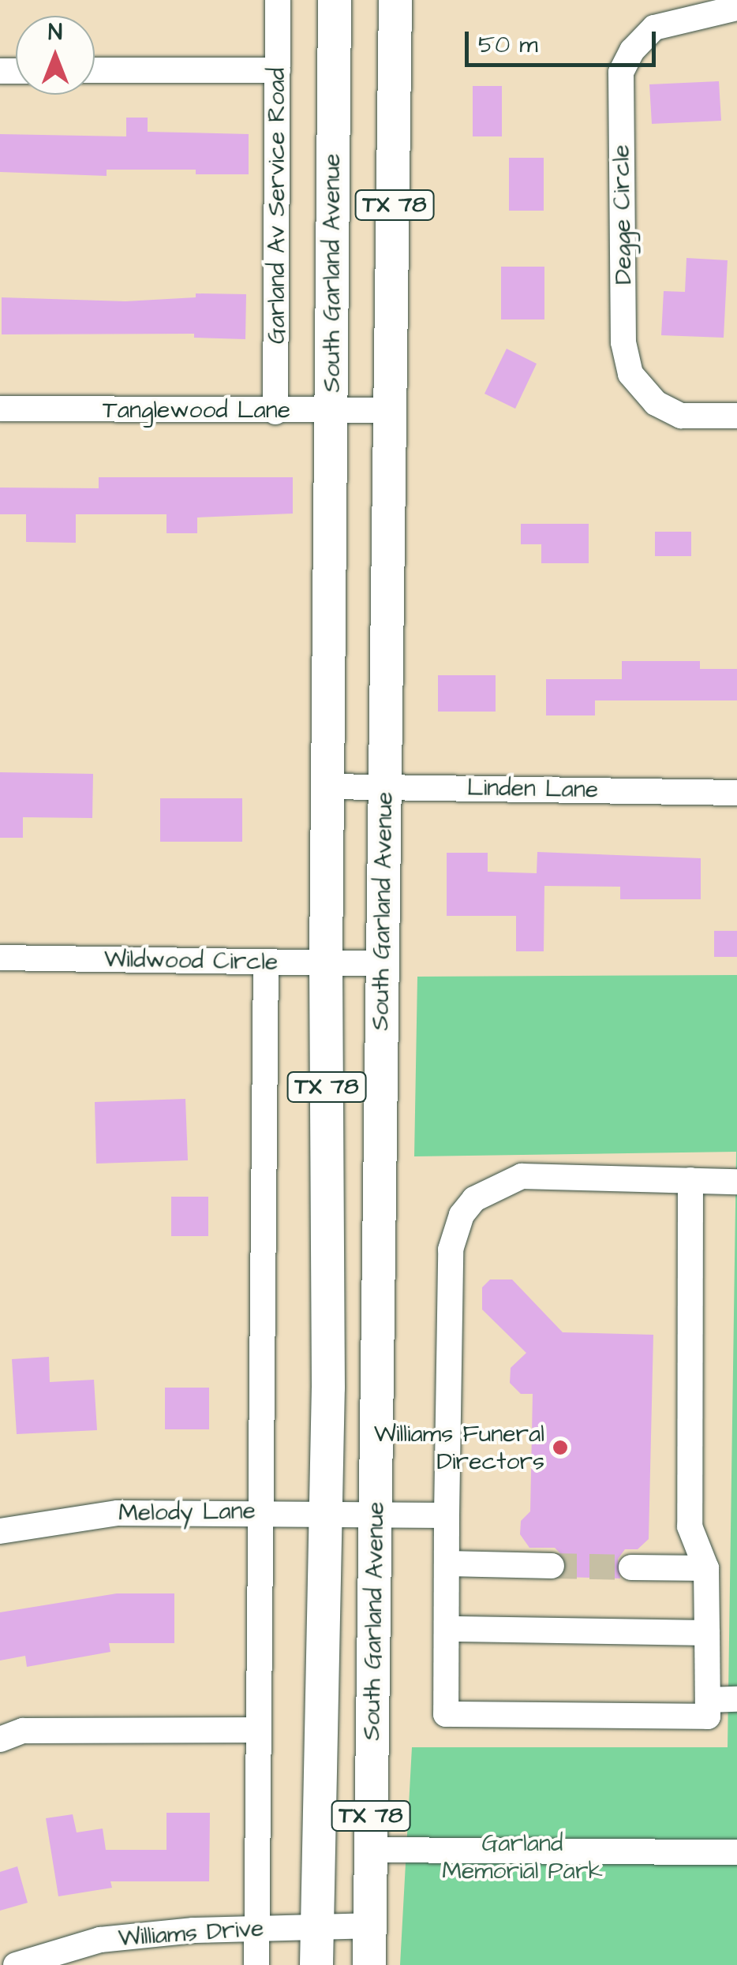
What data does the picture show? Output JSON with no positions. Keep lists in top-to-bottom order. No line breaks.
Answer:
{"streets":{"main road":["TX 78","South Garland Avenue"],"street":["Garland Av Service Road","Degge Circle","Tanglewood Lane","Linden Lane","Wildwood Circle","Melody Lane","Williams Drive"]},"crossings":[["Garland Av Service Road","Tanglewood Lane"],["South Garland Avenue","Tanglewood Lane"],["South Garland Avenue","Linden Lane"],["South Garland Avenue","Wildwood Circle"],["South Garland Avenue","Melody Lane"],["South Garland Avenue","Williams Drive"]],"parks":["Garland Memorial Park"],"places":["Williams Funeral Directors"],"scale_bar":"50 m","north":"top"}
